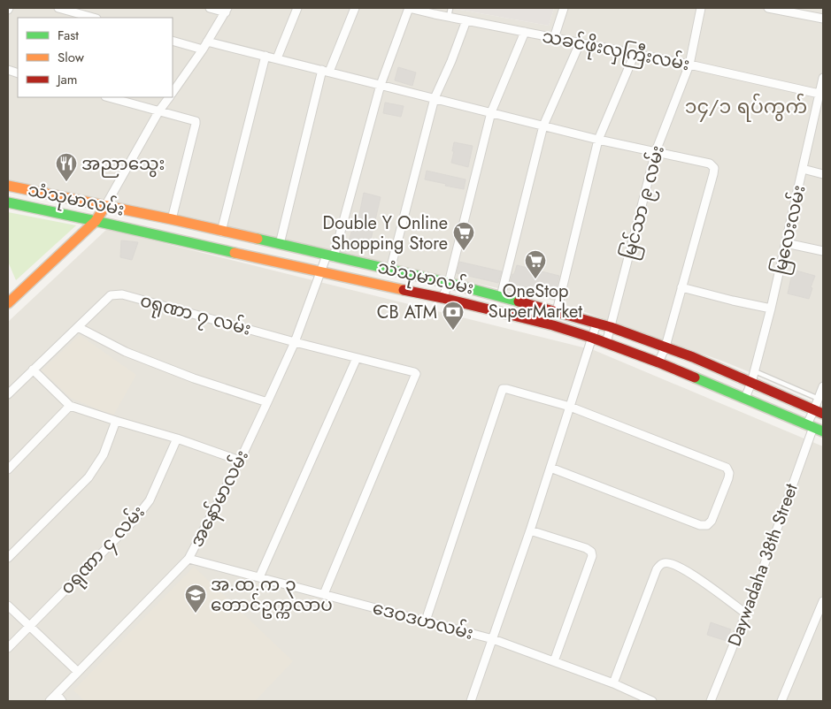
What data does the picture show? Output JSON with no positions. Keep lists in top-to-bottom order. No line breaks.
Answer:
{"streets":{"main road":["သံသုမာလမ်း"],"street":["သခင်ဖိုးလှကြီးလမ်း","မြင်သာ ၉ လမ်း","မြလေးလမ်း","၀ရုဏာ ၇ လမ်း","အနော်မာလမ်း","၀ရုဏာ ၄ လမ်း","Daywadaha 38th Street","ဒေဝဒဟလမ်း"]},"crossings":[["သခင်ဖိုးလှကြီးလမ်း","မြင်သာ ၉ လမ်း"],["သခင်ဖိုးလှကြီးလမ်း","မြလေးလမ်း"],["သခင်ဖိုးလှကြီးလမ်း","အနော်မာလမ်း"],["သံသုမာလမ်း","မြင်သာ ၉ လမ်း"],["သံသုမာလမ်း","မြလေးလမ်း"],["သံသုမာလမ်း","အနော်မာလမ်း"],["သံသုမာလမ်း","Daywadaha 38th Street"],["၀ရုဏာ ၇ လမ်း","အနော်မာလမ်း"],["၀ရုဏာ ၇ လမ်း","ဒေဝဒဟလမ်း"],["အနော်မာလမ်း","ဒေဝဒဟလမ်း"]],"districts":["၁၄/၁ ရပ်ကွက်"],"places":{"restaurant":["အညာသွေး"],"supermarket":["Double Y Online Shopping Store","OneStop SuperMarket"],"bank":["CB ATM"],"school or university":["အ.ထ.က ၃ တောင်ဥက္ကလာပ"]},"legend":["Fast","Slow","Jam"]}
